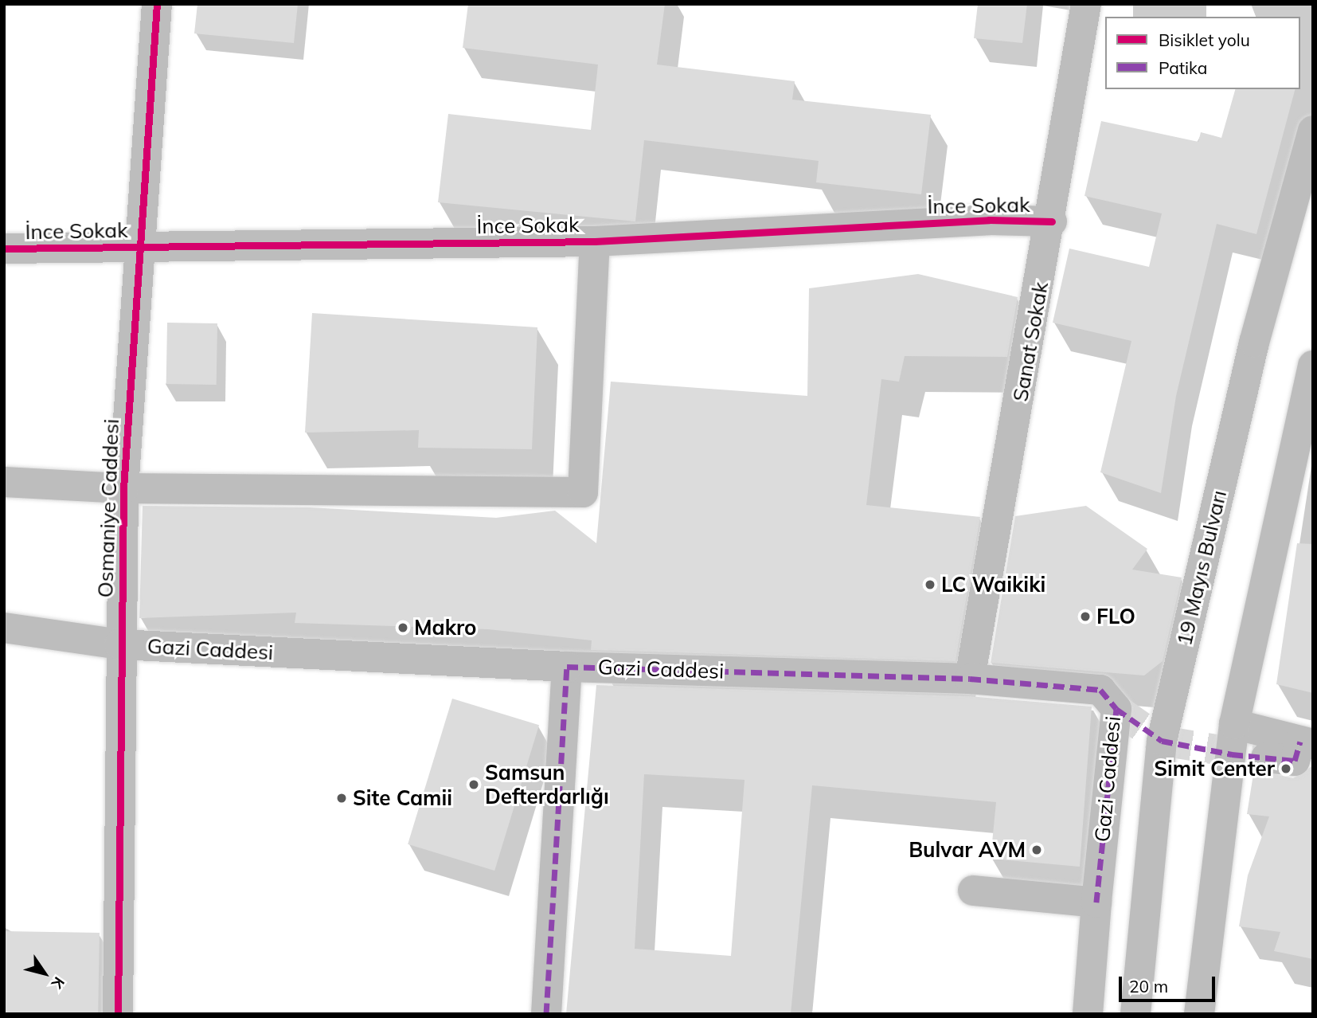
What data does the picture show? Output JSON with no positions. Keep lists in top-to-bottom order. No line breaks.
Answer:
{"streets":{"street":["İnce Sokak","Sanat Sokak","Osmaniye Caddesi","19 Mayıs Bulvarı","Gazi Caddesi"]},"crossings":[["İnce Sokak","Sanat Sokak"],["İnce Sokak","Osmaniye Caddesi"],["Sanat Sokak","Gazi Caddesi"],["Osmaniye Caddesi","Gazi Caddesi"]],"places":["LC Waikiki","FLO","Makro","Simit Center","Samsun Defterdarlığı","Site Camii","Bulvar AVM"],"legend":["Bisiklet yolu","Patika"],"scale_bar":"20 m","north":"bottom right"}
